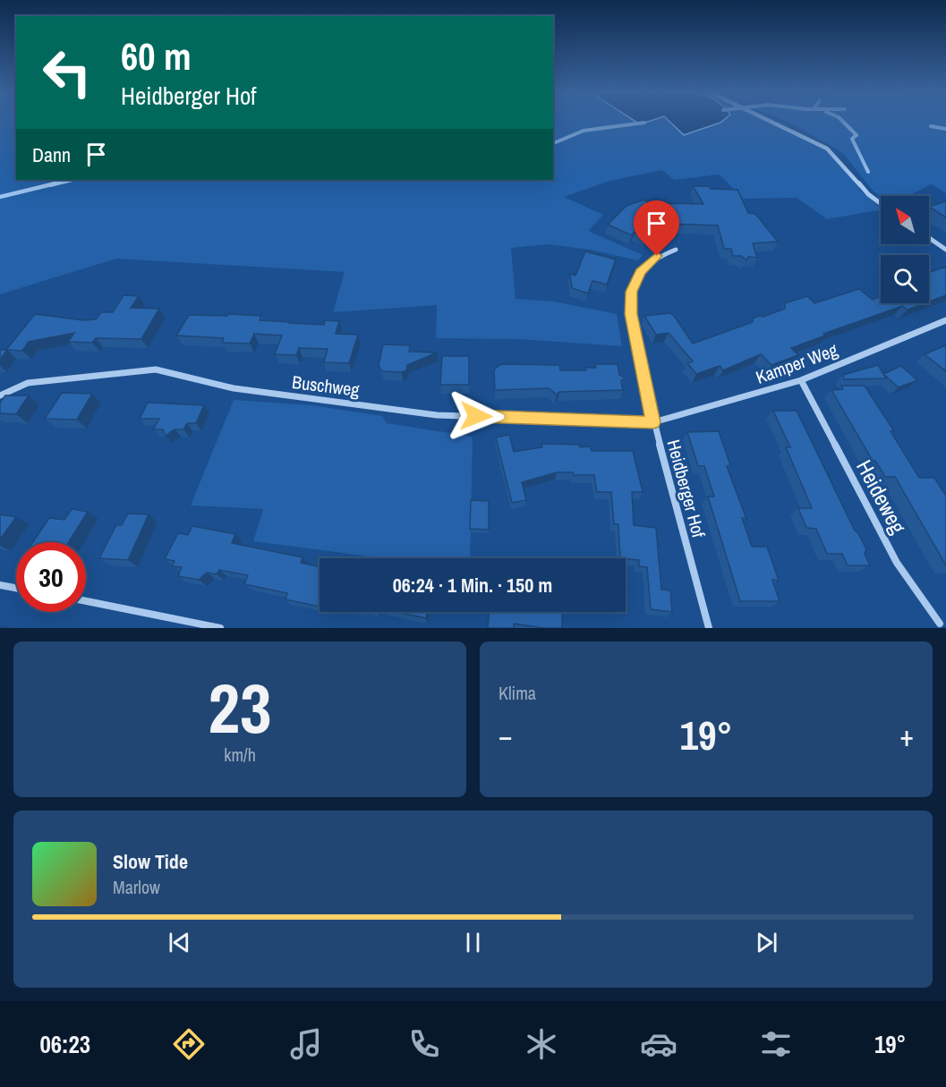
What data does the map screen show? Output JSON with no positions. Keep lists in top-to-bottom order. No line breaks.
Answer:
{"streets":{"street":["Kamper Weg","Buschweg","Heidberger Hof","Heideweg"]},"crossings":[["Kamper Weg","Buschweg"],["Kamper Weg","Heidberger Hof"],["Kamper Weg","Heideweg"],["Buschweg","Heidberger Hof"]],"north":"top left","page":{"turn":["60 m","Heidberger Hof"],"then":"Dann","limit":"30","trip":"06:24 · 1 Min. · 150 m","tile":[["23","km/h"],"Klima"],"heat":["−","19°","+"],"song":["Slow Tide","Marlow"],"tabs":["06:23","19°"]}}
